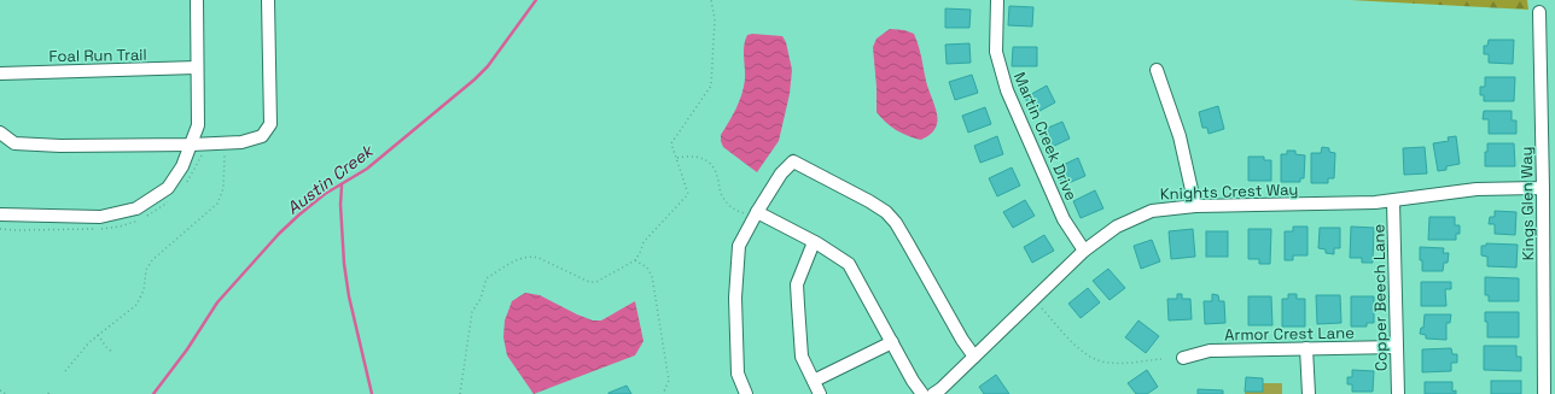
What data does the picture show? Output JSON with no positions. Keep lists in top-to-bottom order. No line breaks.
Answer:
{"streets":{"street":["Foal Run Trail","Martin Creek Drive","Knights Crest Way","Kings Glen Way","Copper Beech Lane","Armor Crest Lane"]},"crossings":[["Martin Creek Drive","Knights Crest Way"],["Knights Crest Way","Kings Glen Way"],["Knights Crest Way","Copper Beech Lane"],["Copper Beech Lane","Armor Crest Lane"]],"water":["Austin Creek"]}
